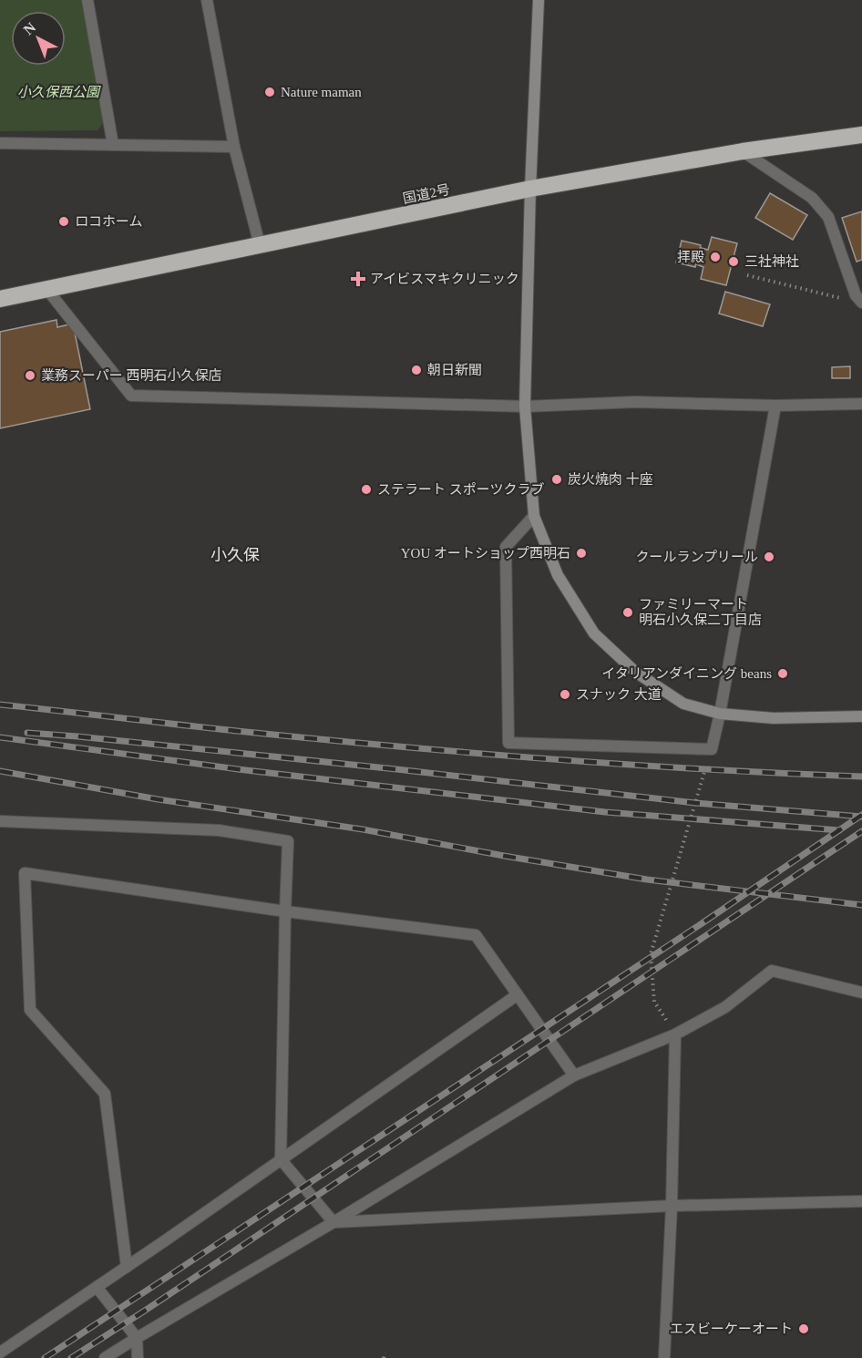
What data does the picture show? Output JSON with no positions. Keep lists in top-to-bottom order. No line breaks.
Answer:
{"streets":{"highway":["国道2号"]},"districts":["小久保"],"parks":["小久保西公園"],"places":{"other":["Nature maman","ロコホーム","拝殿","三社神社","朝日新聞","業務スーパー 西明石小久保店","炭火焼肉 十座","ステラート スポーツクラブ","YOU オートショップ西明石","クールランプリール","ファミリーマート 明石小久保二丁目店","イタリアンダイニング beans","スナック 大道","エスビーケーオート"],"health":["アイビスマキクリニック"]},"north":"top left"}
